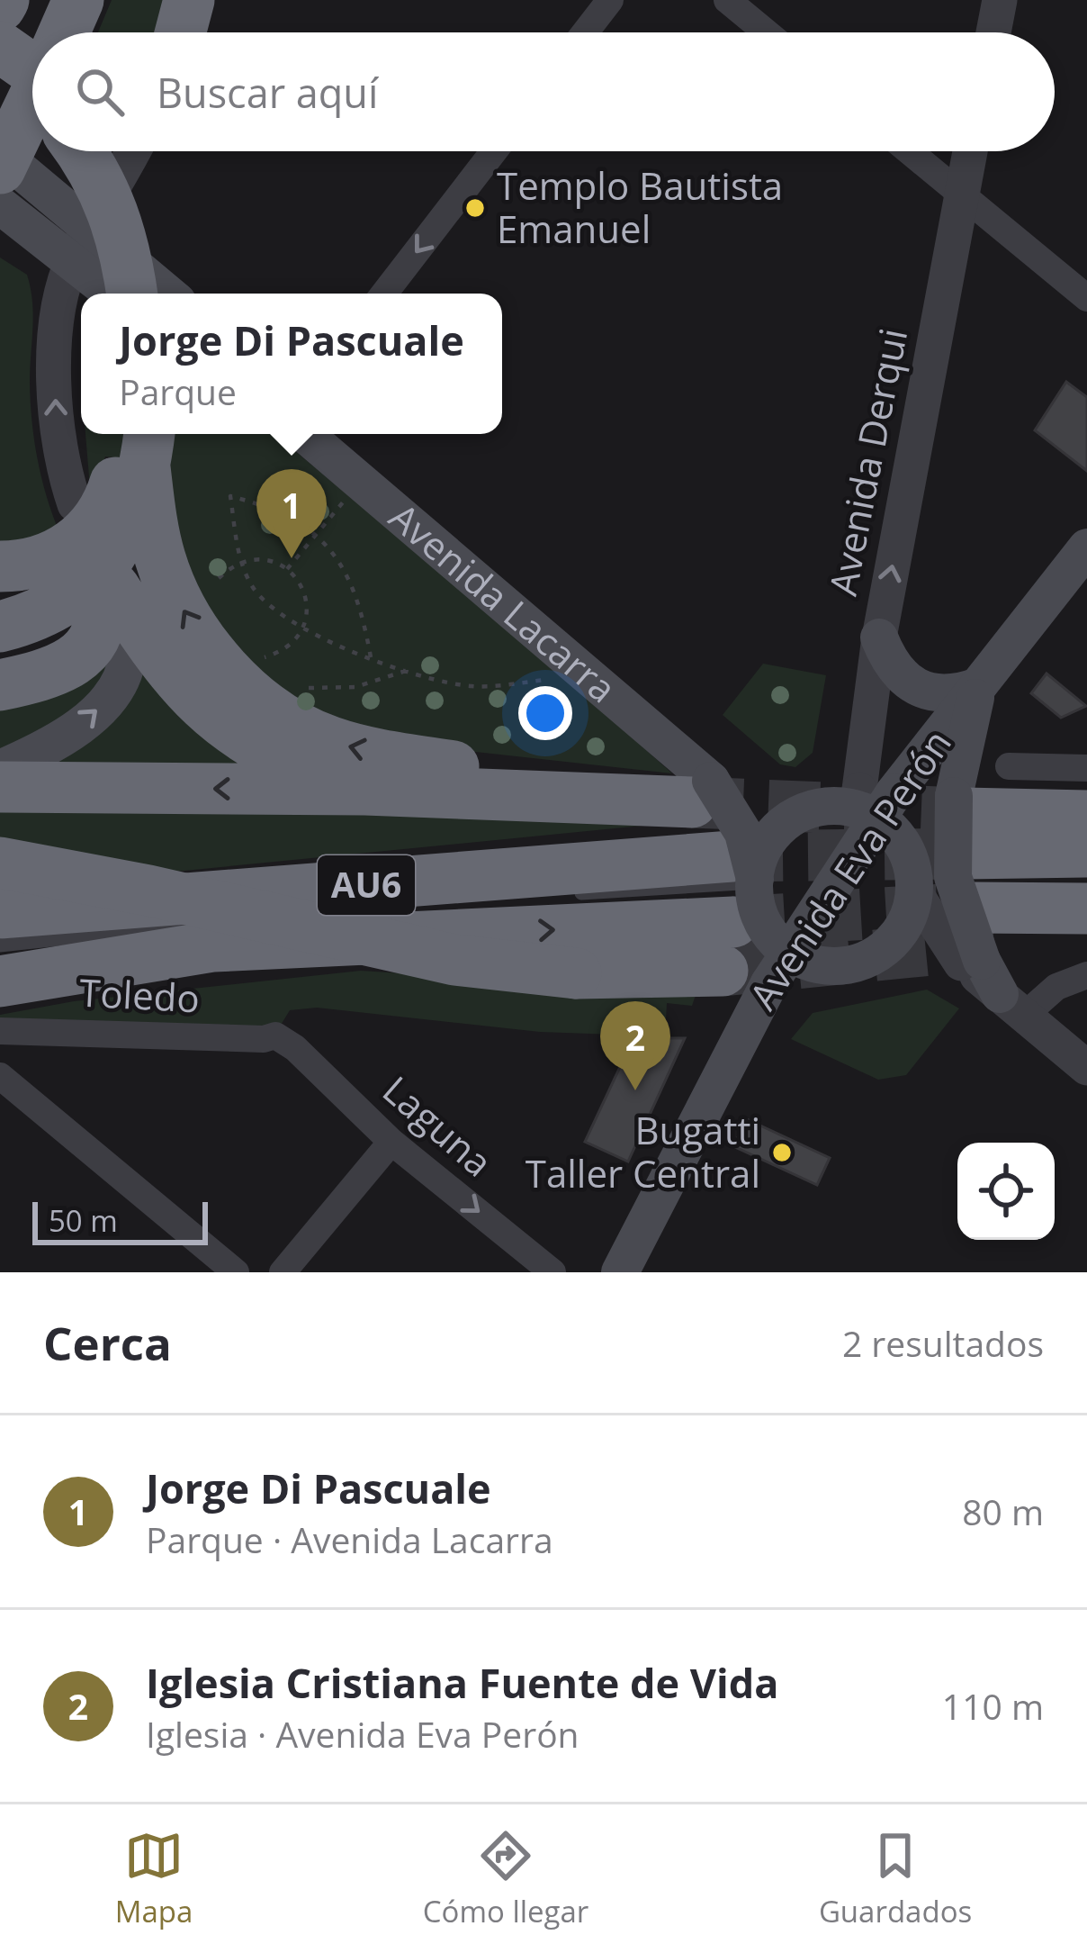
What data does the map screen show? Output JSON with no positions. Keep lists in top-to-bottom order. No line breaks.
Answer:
{"streets":{"highway":["AU6"],"main road":["Avenida Lacarra","Avenida Eva Perón"],"street":["Avenida Derqui","Toledo","Laguna"]},"crossings":[["Avenida Derqui","Avenida Eva Perón"],["Avenida Lacarra","Avenida Eva Perón"],["Avenida Lacarra","AU6"],["Avenida Eva Perón","AU6"],["Toledo","Laguna"]],"one_way":["Avenida Derqui","Laguna"],"places":["Templo Bautista Emanuel","Bugatti Taller Central"],"scale_bar":"50 m","page":{"search":"Buscar aquí","popup":["Jorge Di Pascuale","Parque"],"pins":["1","2"],"scale":"50 m","heading":["Cerca","2 resultados"],"list":[{"mark":"1","name":"Jorge Di Pascuale","note":"Parque · Avenida Lacarra","value":"80 m"},{"mark":"2","name":"Iglesia Cristiana Fuente de Vida","note":"Iglesia · Avenida Eva Perón","value":"110 m"}],"nav":["Mapa","Cómo llegar","Guardados"]}}
